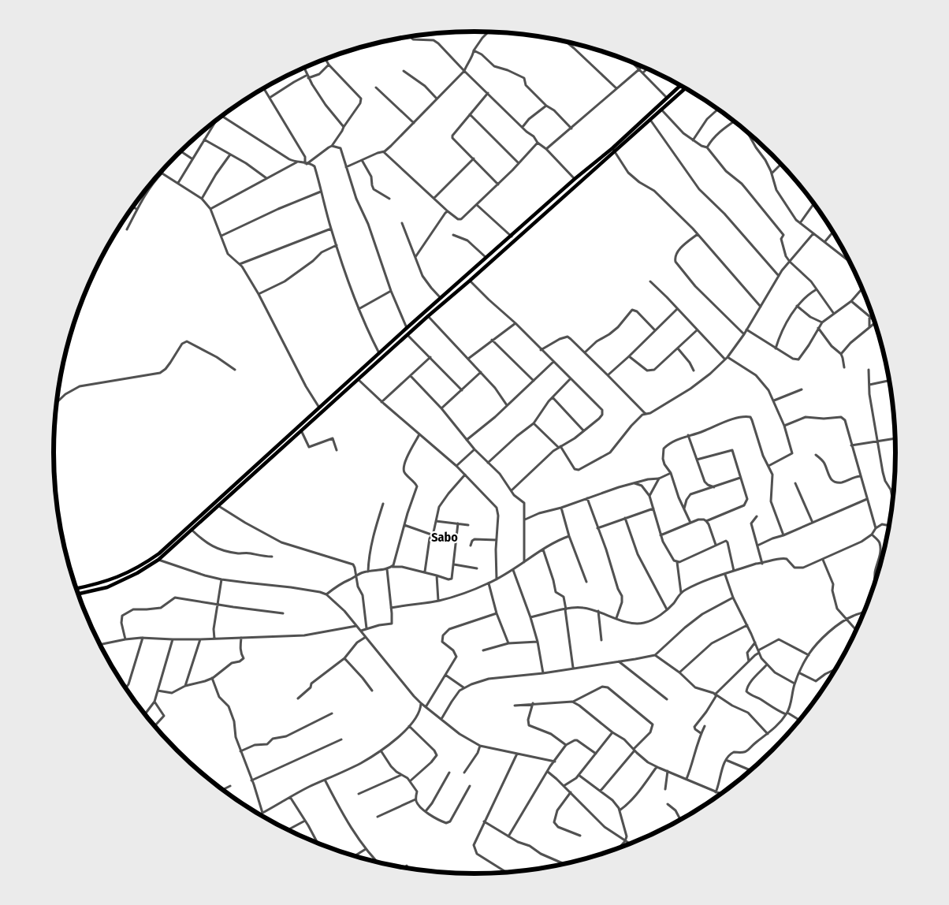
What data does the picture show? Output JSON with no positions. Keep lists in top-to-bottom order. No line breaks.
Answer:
{"districts":["Sabo"]}
